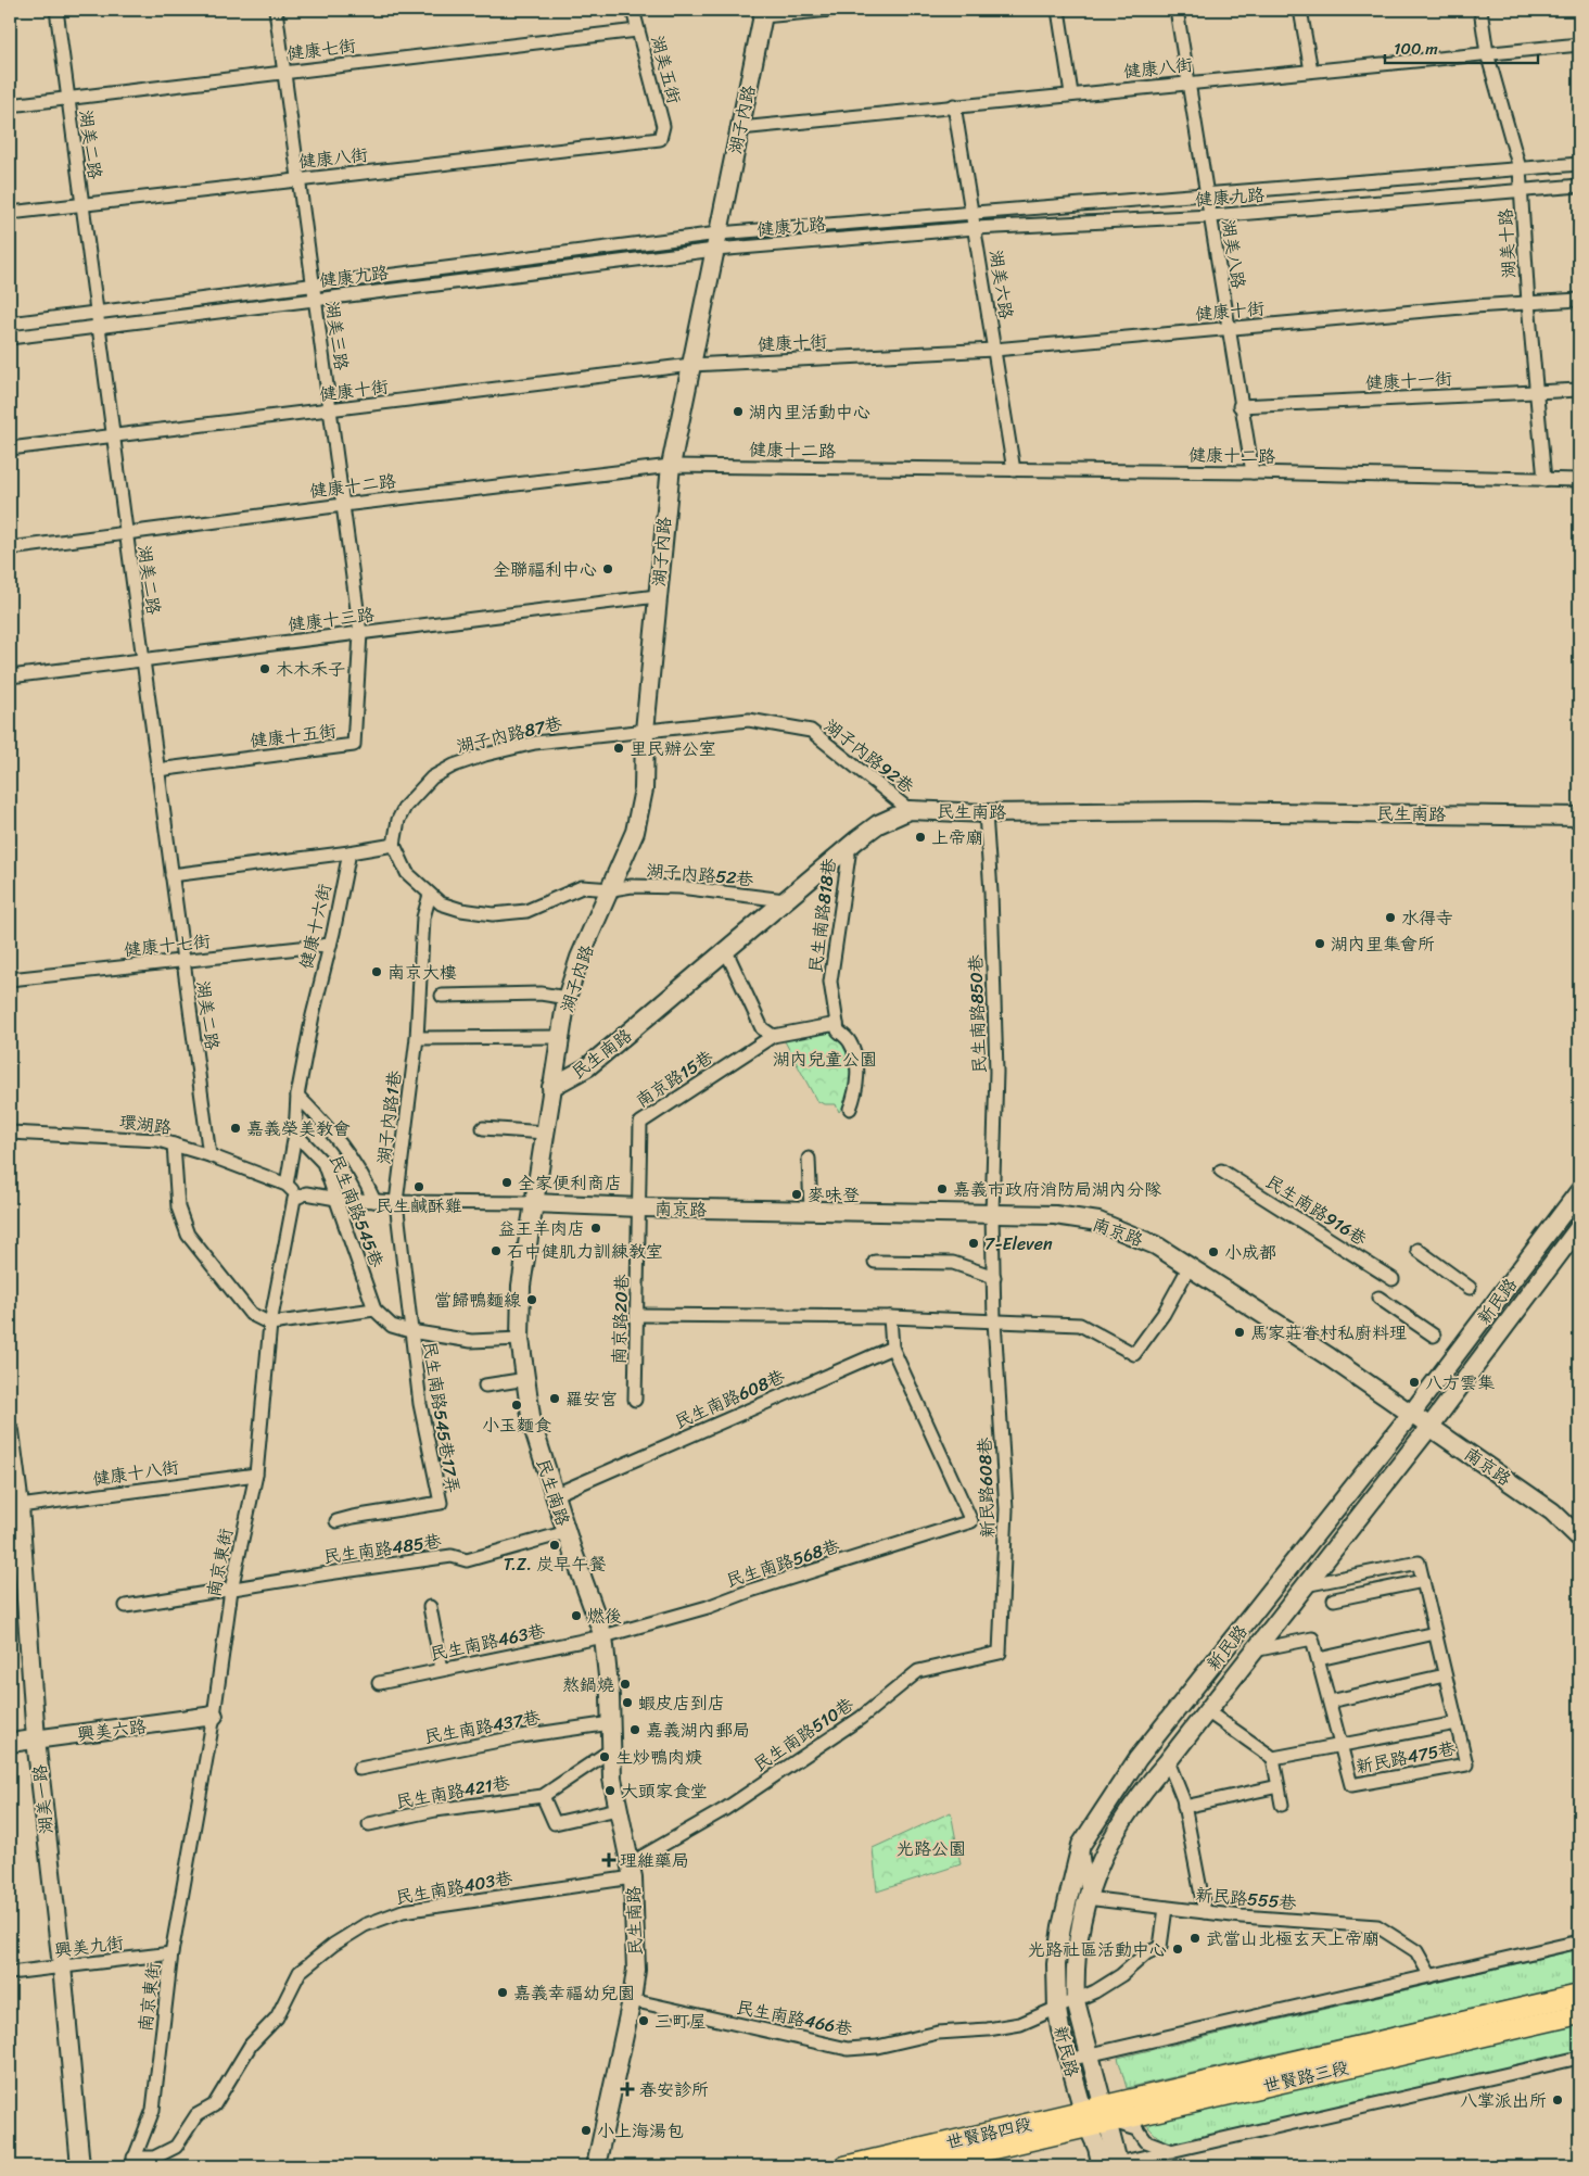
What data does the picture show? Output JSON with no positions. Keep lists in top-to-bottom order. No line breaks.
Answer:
{"streets":{"main road":["世賢路三段","世賢路四段"],"street":["健康七街","健康八街","湖美五街","湖子內路","湖美二路","健康九路","湖美十路","湖美八路","湖美六路","健康十街","湖美三路","健康十一街","健康十二路","健康十三路","湖子內路87巷","健康十五街","湖子內路92巷","民生南路","湖子內路52巷","民生南路818巷","健康十六街","健康十七街","民生南路850巷","南京路15巷","湖子內路1巷","環湖路","南京路","民生南路916巷","民生南路545巷","新民路","南京路20巷","民生南路608巷","民生南路545巷17弄","健康十八街","新民路608巷","民生南路485巷","南京東街","民生南路568巷","民生南路463巷","民生南路437巷","興美六路","民生南路510巷","新民路475巷","民生南路421巷","湖美一路","民生南路403巷","新民路555巷","興美九街","民生南路466巷"]},"crossings":[["健康七街","湖美五街"],["健康七街","湖美二路"],["健康七街","湖美三路"],["健康八街","湖美五街"],["健康八街","湖子內路"],["健康八街","湖美二路"],["健康八街","湖美十路"],["健康八街","湖美八路"],["健康八街","湖美六路"],["健康八街","湖美三路"],["湖子內路","健康九路"],["湖子內路","健康十街"],["湖子內路","健康十二路"],["湖子內路","健康十三路"],["湖子內路","湖子內路87巷"],["湖子內路","湖子內路92巷"],["湖子內路","民生南路"],["湖子內路","湖子內路52巷"],["湖美二路","健康九路"],["湖美二路","健康十街"],["湖美二路","健康十二路"],["湖美二路","健康十三路"],["湖美二路","健康十五街"],["湖美二路","健康十六街"],["湖美二路","健康十七街"],["湖美二路","環湖路"],["健康九路","湖美十路"],["健康九路","湖美八路"],["健康九路","湖美六路"],["健康九路","湖美三路"],["湖美十路","健康十街"],["湖美十路","健康十一街"],["湖美十路","健康十二路"],["湖美八路","健康十街"],["湖美八路","健康十一街"],["湖美八路","健康十二路"],["湖美六路","健康十街"],["湖美六路","健康十二路"],["健康十街","湖美三路"],["湖美三路","健康十二路"],["湖美三路","健康十三路"],["湖美三路","健康十五街"],["健康十三路","健康十五街"],["湖子內路87巷","湖子內路92巷"],["湖子內路87巷","湖子內路52巷"],["湖子內路92巷","民生南路"],["民生南路","湖子內路52巷"],["民生南路","民生南路818巷"],["民生南路","民生南路850巷"],["民生南路","南京路"],["民生南路","民生南路608巷"],["民生南路","民生南路485巷"],["民生南路","民生南路568巷"],["民生南路","民生南路463巷"],["民生南路","民生南路437巷"],["民生南路","民生南路510巷"],["民生南路","民生南路421巷"],["民生南路","民生南路403巷"],["民生南路","民生南路466巷"],["湖子內路52巷","湖子內路1巷"],["民生南路818巷","南京路15巷"],["健康十六街","健康十七街"],["健康十六街","環湖路"],["健康十六街","民生南路545巷"],["民生南路850巷","南京路"],["民生南路850巷","新民路608巷"],["南京路15巷","南京路"],["南京路15巷","南京路20巷"],["湖子內路1巷","民生南路545巷17弄"],["環湖路","南京東街"],["南京路","新民路"],["南京路","南京路20巷"],["新民路","新民路475巷"],["新民路","新民路555巷"],["新民路","民生南路466巷"],["新民路","世賢路三段"],["新民路","世賢路四段"],["民生南路608巷","民生南路568巷"],["健康十八街","南京東街"],["健康十八街","湖美一路"],["新民路608巷","民生南路510巷"],["民生南路485巷","南京東街"],["南京東街","興美六路"],["南京東街","民生南路403巷"],["南京東街","興美九街"],["民生南路568巷","民生南路463巷"],["興美六路","湖美一路"],["民生南路510巷","民生南路403巷"],["湖美一路","興美九街"],["新民路555巷","民生南路466巷"],["世賢路三段","世賢路四段"]],"parks":["湖內兒童公園","光路公園"],"places":{"other":["湖內里活動中心","全聯福利中心","木木禾子","里民辦公室","上帝廟","水得寺","湖內里集會所","南京大樓","嘉義榮美教會","全家便利商店","民生鹹酥雞","嘉義市政府消防局湖內分隊","麥味登","益王羊肉店","7-Eleven","石中健肌力訓練教室","小成都","當歸鴨麵線","馬家莊眷村私廚料理","八方雲集","羅安宮","小玉麵食","T.Z. 炭早午餐","燃後","熬鍋燒","蝦皮店到店","嘉義湖內郵局","生炒鴨肉焿","大頭家食堂","武當山北極玄天上帝廟","光路社區活動中心","嘉義幸福幼兒園","三町屋","八掌派出所","小上海湯包"],"health":["理維藥局","春安診所"]},"scale_bar":"100 m"}
